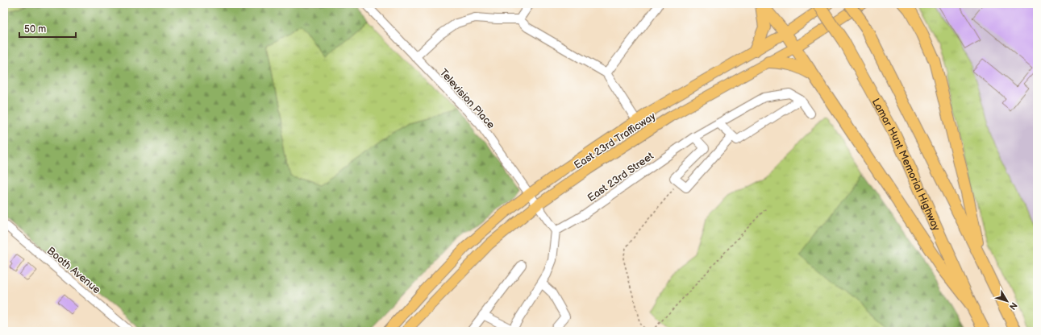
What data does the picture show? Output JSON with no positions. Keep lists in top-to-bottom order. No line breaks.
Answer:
{"streets":{"highway":["Lamar Hunt Memorial Highway"],"main road":["East 23rd Trafficway"],"street":["Television Place","East 23rd Street","Booth Avenue"]},"crossings":[["Television Place","East 23rd Trafficway"],["Television Place","East 23rd Street"]],"scale_bar":"50 m","north":"bottom right"}
